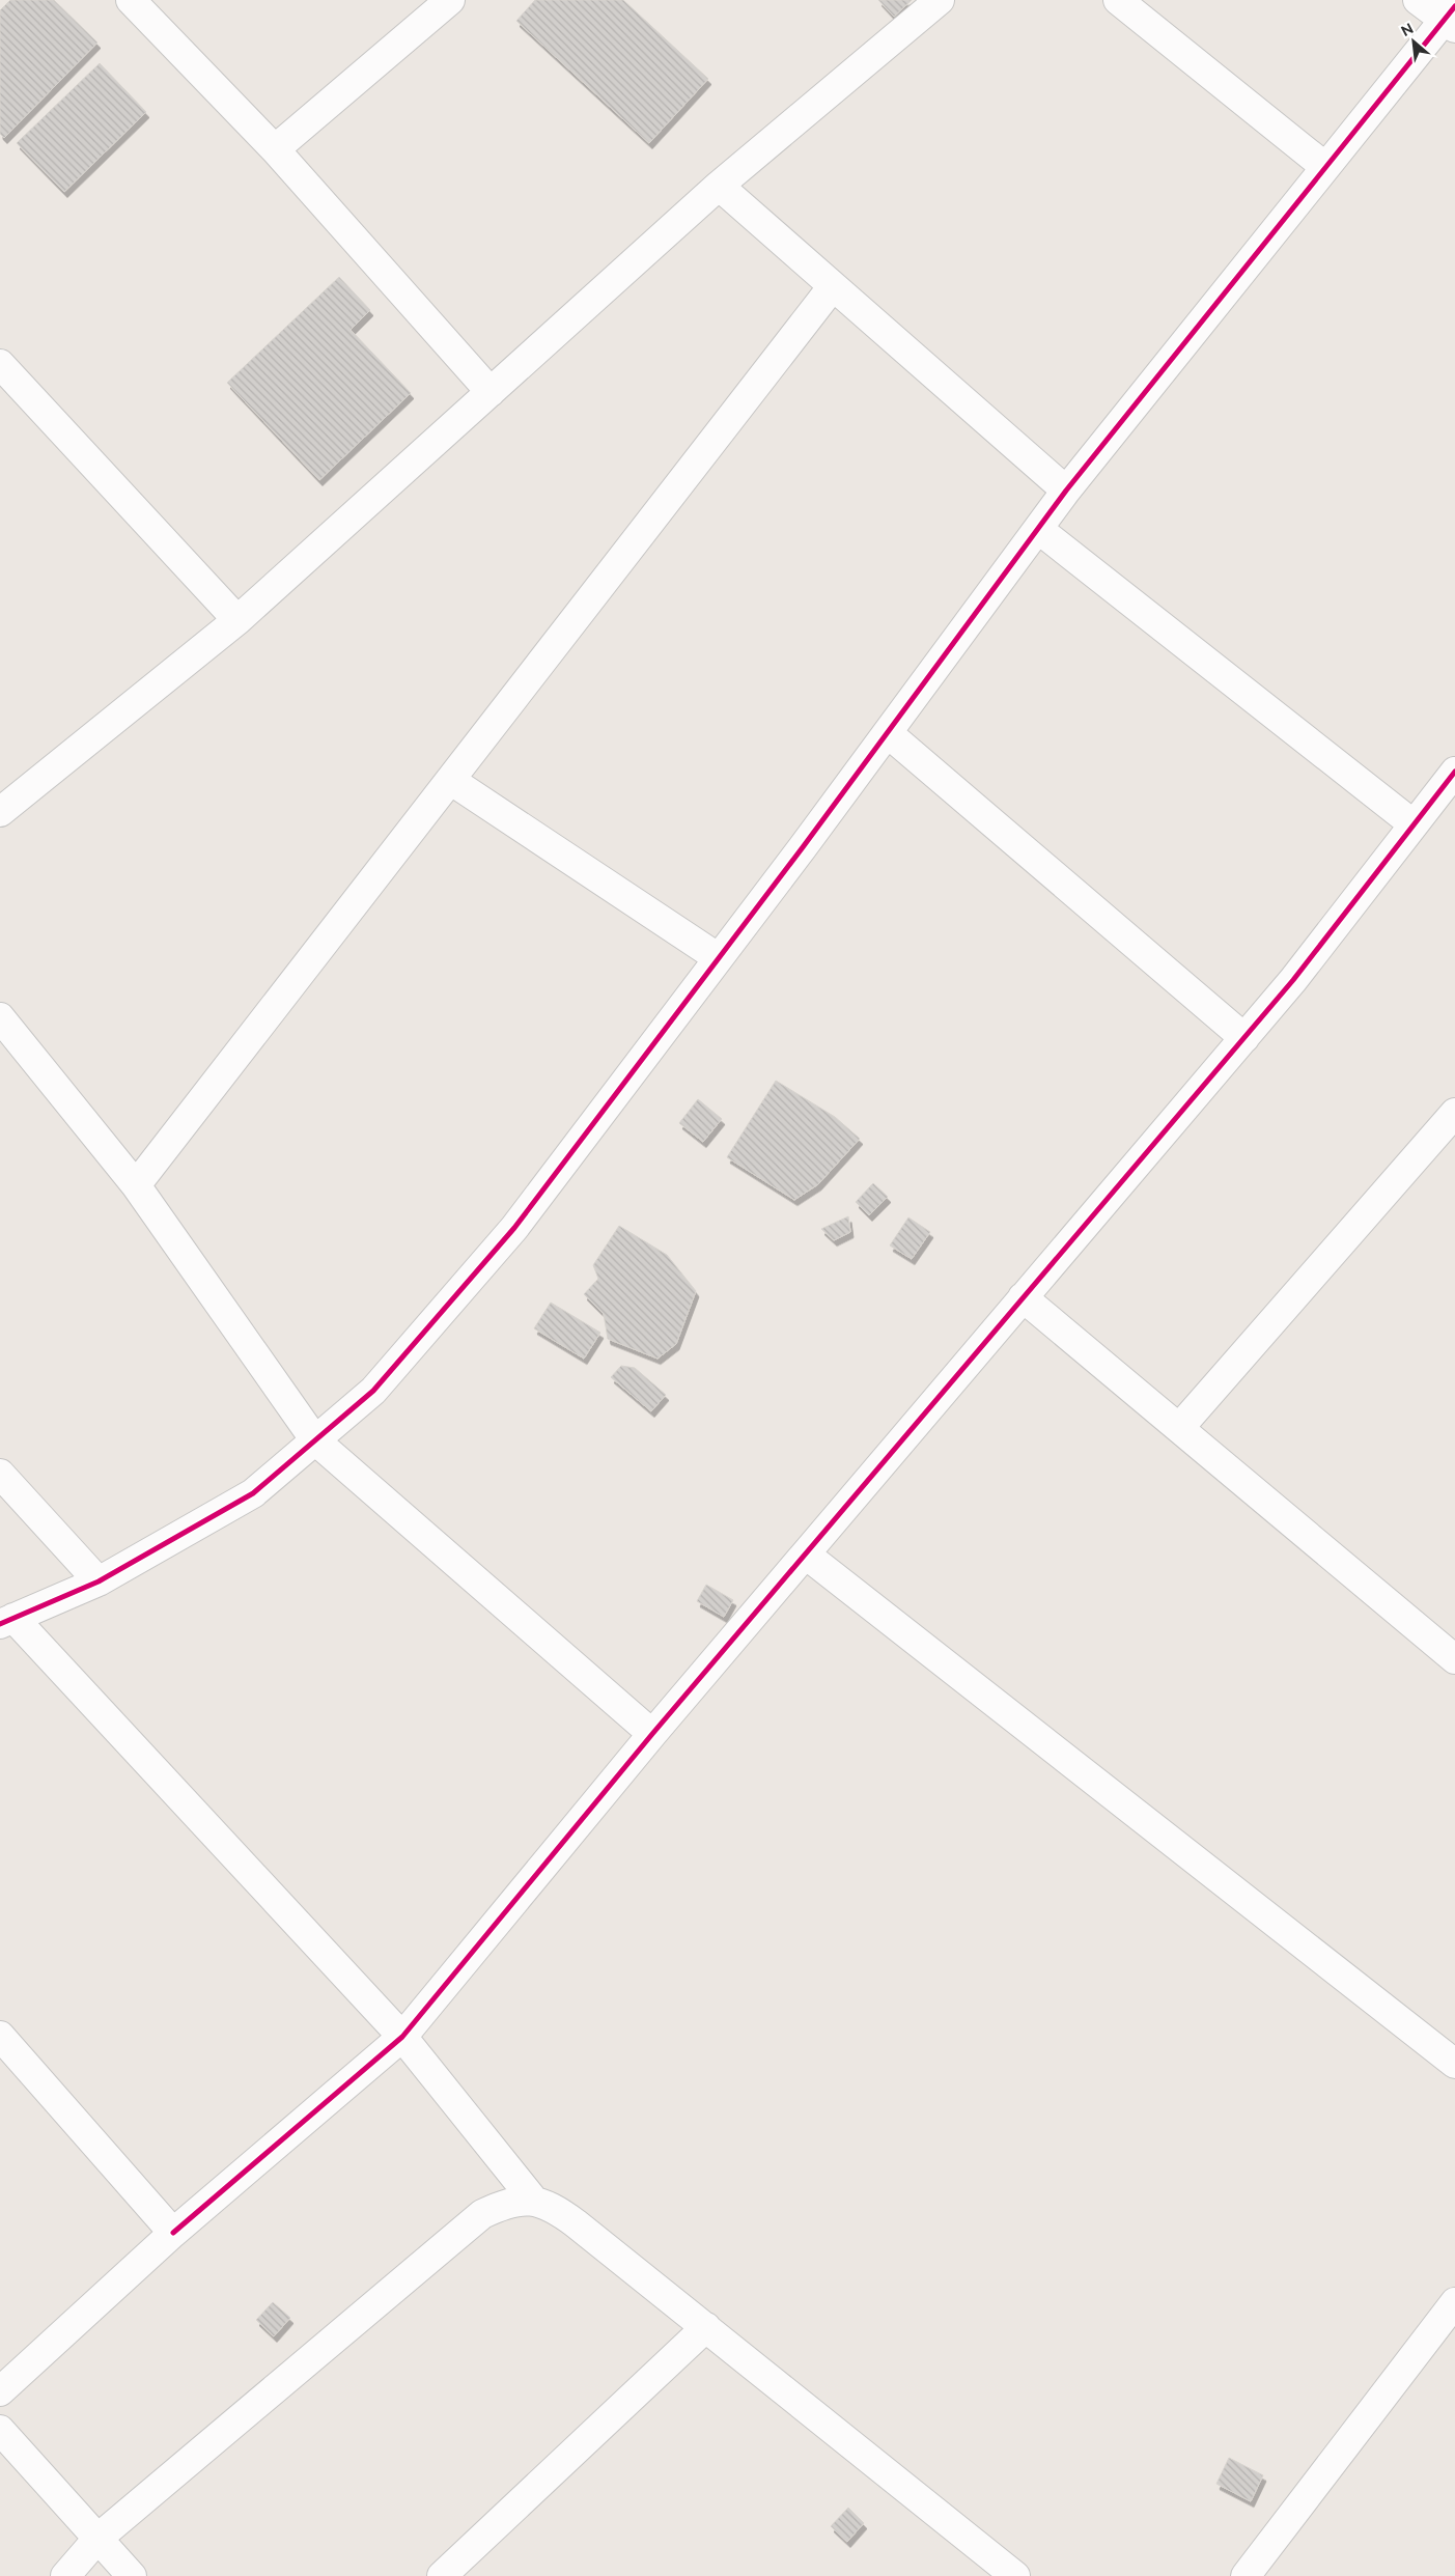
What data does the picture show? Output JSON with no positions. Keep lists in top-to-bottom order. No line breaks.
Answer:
{"north":"top left"}
